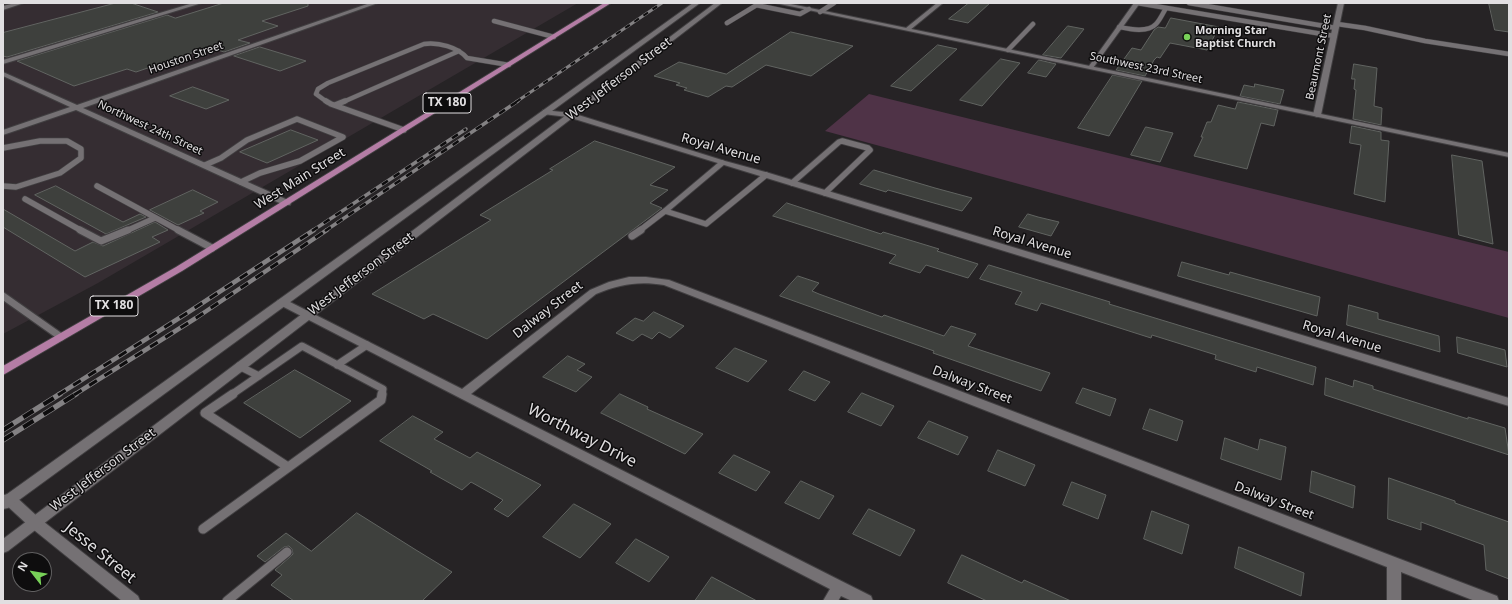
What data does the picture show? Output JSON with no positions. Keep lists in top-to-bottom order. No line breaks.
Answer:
{"streets":{"main road":["TX 180","West Main Street"],"street":["Beaumont Street","Houston Street","Southwest 23rd Street","West Jefferson Street","Northwest 24th Street","Royal Avenue","Dalway Street","Worthway Drive","Jesse Street"]},"crossings":[["Beaumont Street","Southwest 23rd Street"],["Houston Street","Northwest 24th Street"],["West Jefferson Street","Royal Avenue"],["West Jefferson Street","Worthway Drive"],["West Jefferson Street","Jesse Street"],["Northwest 24th Street","West Main Street"],["Dalway Street","Worthway Drive"]],"places":["Morning Star Baptist Church"],"north":"top left"}
